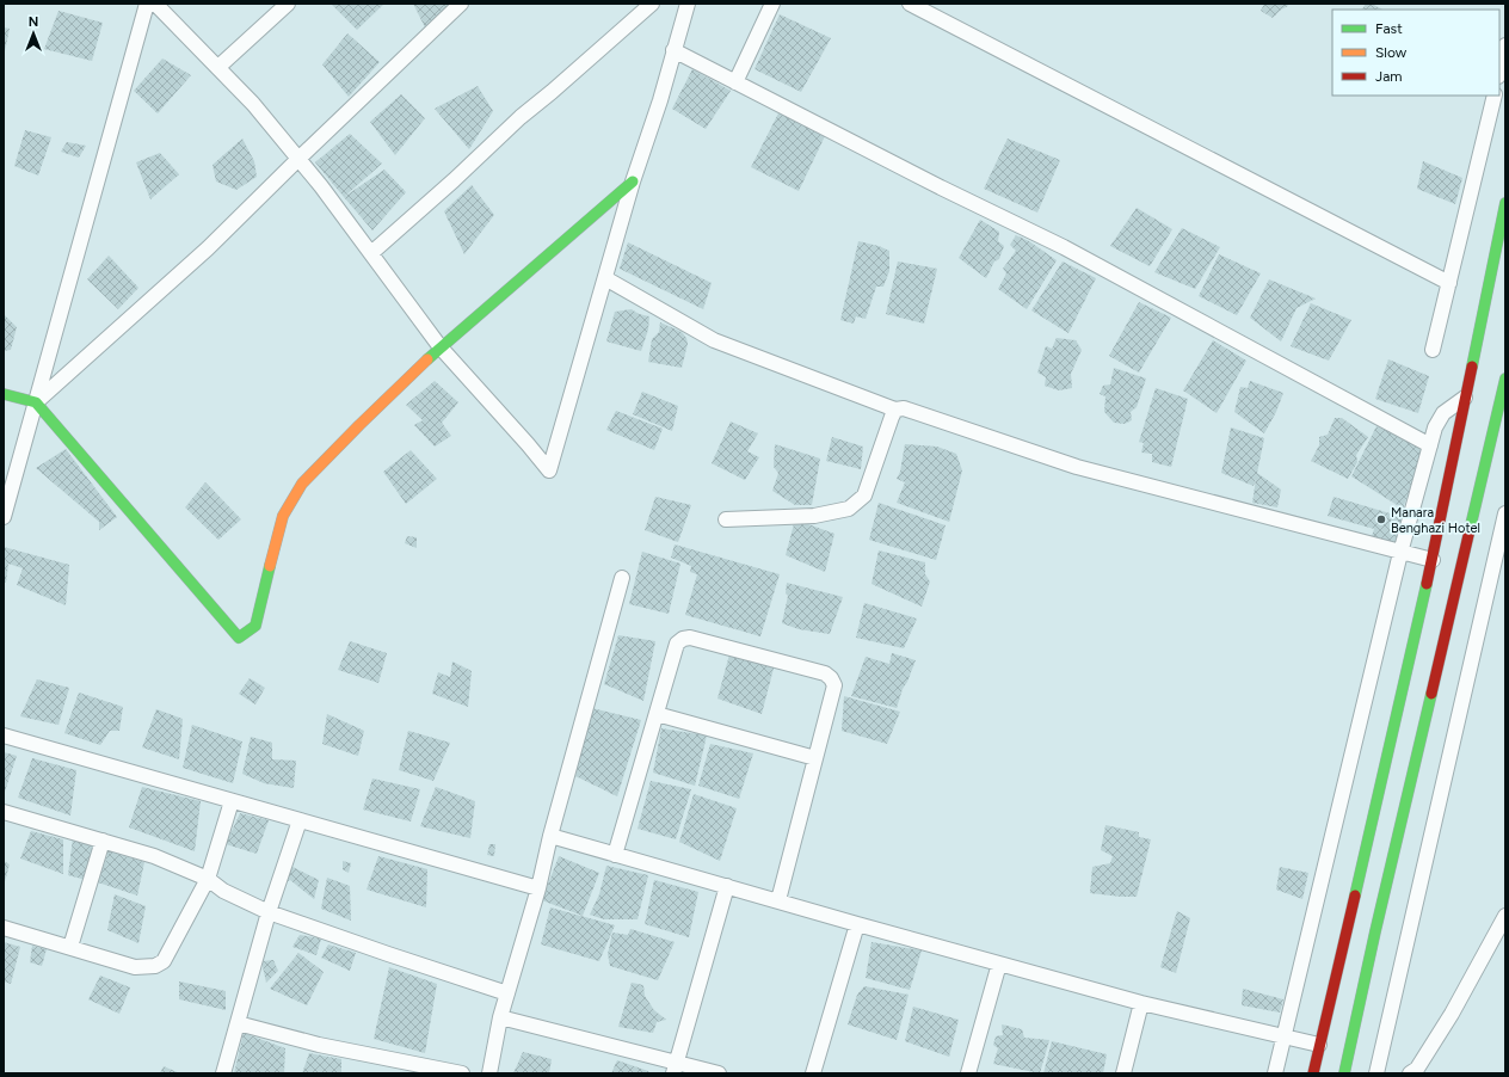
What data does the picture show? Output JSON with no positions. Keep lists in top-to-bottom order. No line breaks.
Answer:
{"places":["Manara Benghazi Hotel"],"legend":["Fast","Slow","Jam"],"north":"top"}
